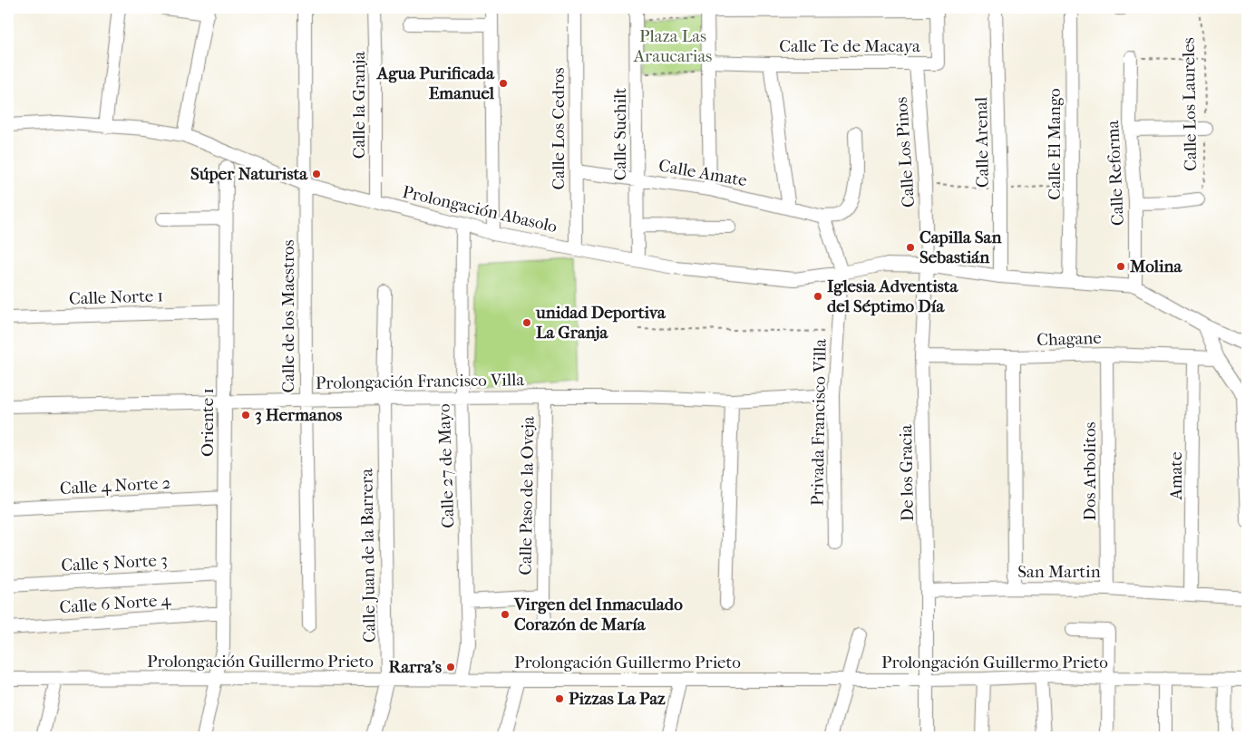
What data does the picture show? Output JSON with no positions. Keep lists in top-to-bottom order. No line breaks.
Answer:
{"streets":{"street":["Calle Te de Macaya","Calle la Granja","Calle Los Cedros","Calle Suchilt","Calle Arenal","Calle El Mango","Calle Los Pinos","Calle Amate","Calle Reforma","Prolongación Abasolo","Calle Norte 1","Calle de los Maestros","Chagane","Prolongación Francisco Villa","Oriente 1","Privada Francisco Villa","Calle 27 de Mayo","Dos Arbolitos","De los Gracia","Amate","Calle 4 Norte 2","Calle Paso de la Oveja","Calle Juan de la Barrera","Calle 5 Norte 3","San Martin","Calle 6 Norte 4","Prolongación Guillermo Prieto"],"path":["Calle Los Laureles"]},"crossings":[["Calle Te de Macaya","Calle Los Pinos"],["Calle la Granja","Prolongación Abasolo"],["Calle Los Cedros","Calle Amate"],["Calle Los Cedros","Prolongación Abasolo"],["Calle Suchilt","Calle Amate"],["Calle Suchilt","Prolongación Abasolo"],["Calle Arenal","Prolongación Abasolo"],["Calle El Mango","Prolongación Abasolo"],["Calle Los Pinos","Prolongación Abasolo"],["Calle Los Pinos","De los Gracia"],["Calle Reforma","Prolongación Abasolo"],["Prolongación Abasolo","Calle de los Maestros"],["Prolongación Abasolo","Privada Francisco Villa"],["Prolongación Abasolo","Calle 27 de Mayo"],["Prolongación Abasolo","De los Gracia"],["Calle Norte 1","Oriente 1"],["Calle de los Maestros","Prolongación Francisco Villa"],["Chagane","Dos Arbolitos"],["Chagane","De los Gracia"],["Chagane","Amate"],["Prolongación Francisco Villa","Oriente 1"],["Prolongación Francisco Villa","Privada Francisco Villa"],["Prolongación Francisco Villa","Calle 27 de Mayo"],["Prolongación Francisco Villa","Calle Paso de la Oveja"],["Prolongación Francisco Villa","Calle Juan de la Barrera"],["Oriente 1","Calle 4 Norte 2"],["Oriente 1","Calle 5 Norte 3"],["Oriente 1","Calle 6 Norte 4"],["Oriente 1","Prolongación Guillermo Prieto"],["Calle 27 de Mayo","Prolongación Guillermo Prieto"],["Dos Arbolitos","San Martin"],["De los Gracia","San Martin"],["De los Gracia","Prolongación Guillermo Prieto"],["Amate","San Martin"],["Calle Juan de la Barrera","Prolongación Guillermo Prieto"]],"parks":["Plaza Las Araucarias"],"places":["Agua Purificada Emanuel","Súper Naturista","Capilla San Sebastián","Molina","Iglesia Adventista del Séptimo Día","unidad Deportiva La Granja","3 Hermanos","Virgen del Inmaculado Corazón de María","Rarra's","Pizzas La Paz"]}
